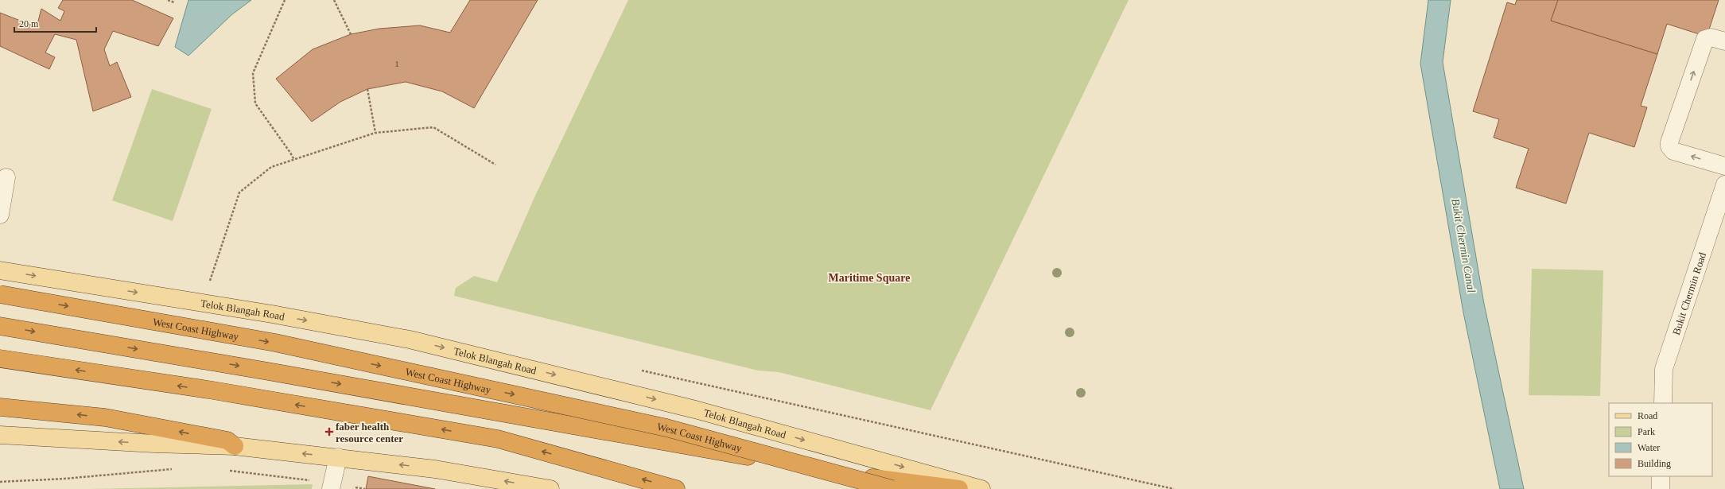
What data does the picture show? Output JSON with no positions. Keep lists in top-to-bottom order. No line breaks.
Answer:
{"streets":{"highway":["West Coast Highway"],"main road":["Telok Blangah Road"],"street":["Bukit Chermin Road"]},"districts":["Maritime Square"],"water":["Bukit Chermin Canal"],"places":{"health":["faber health resource center"]},"house_numbers":["1"],"legend":["Road","Park","Water","Building"],"scale_bar":"20 m"}
